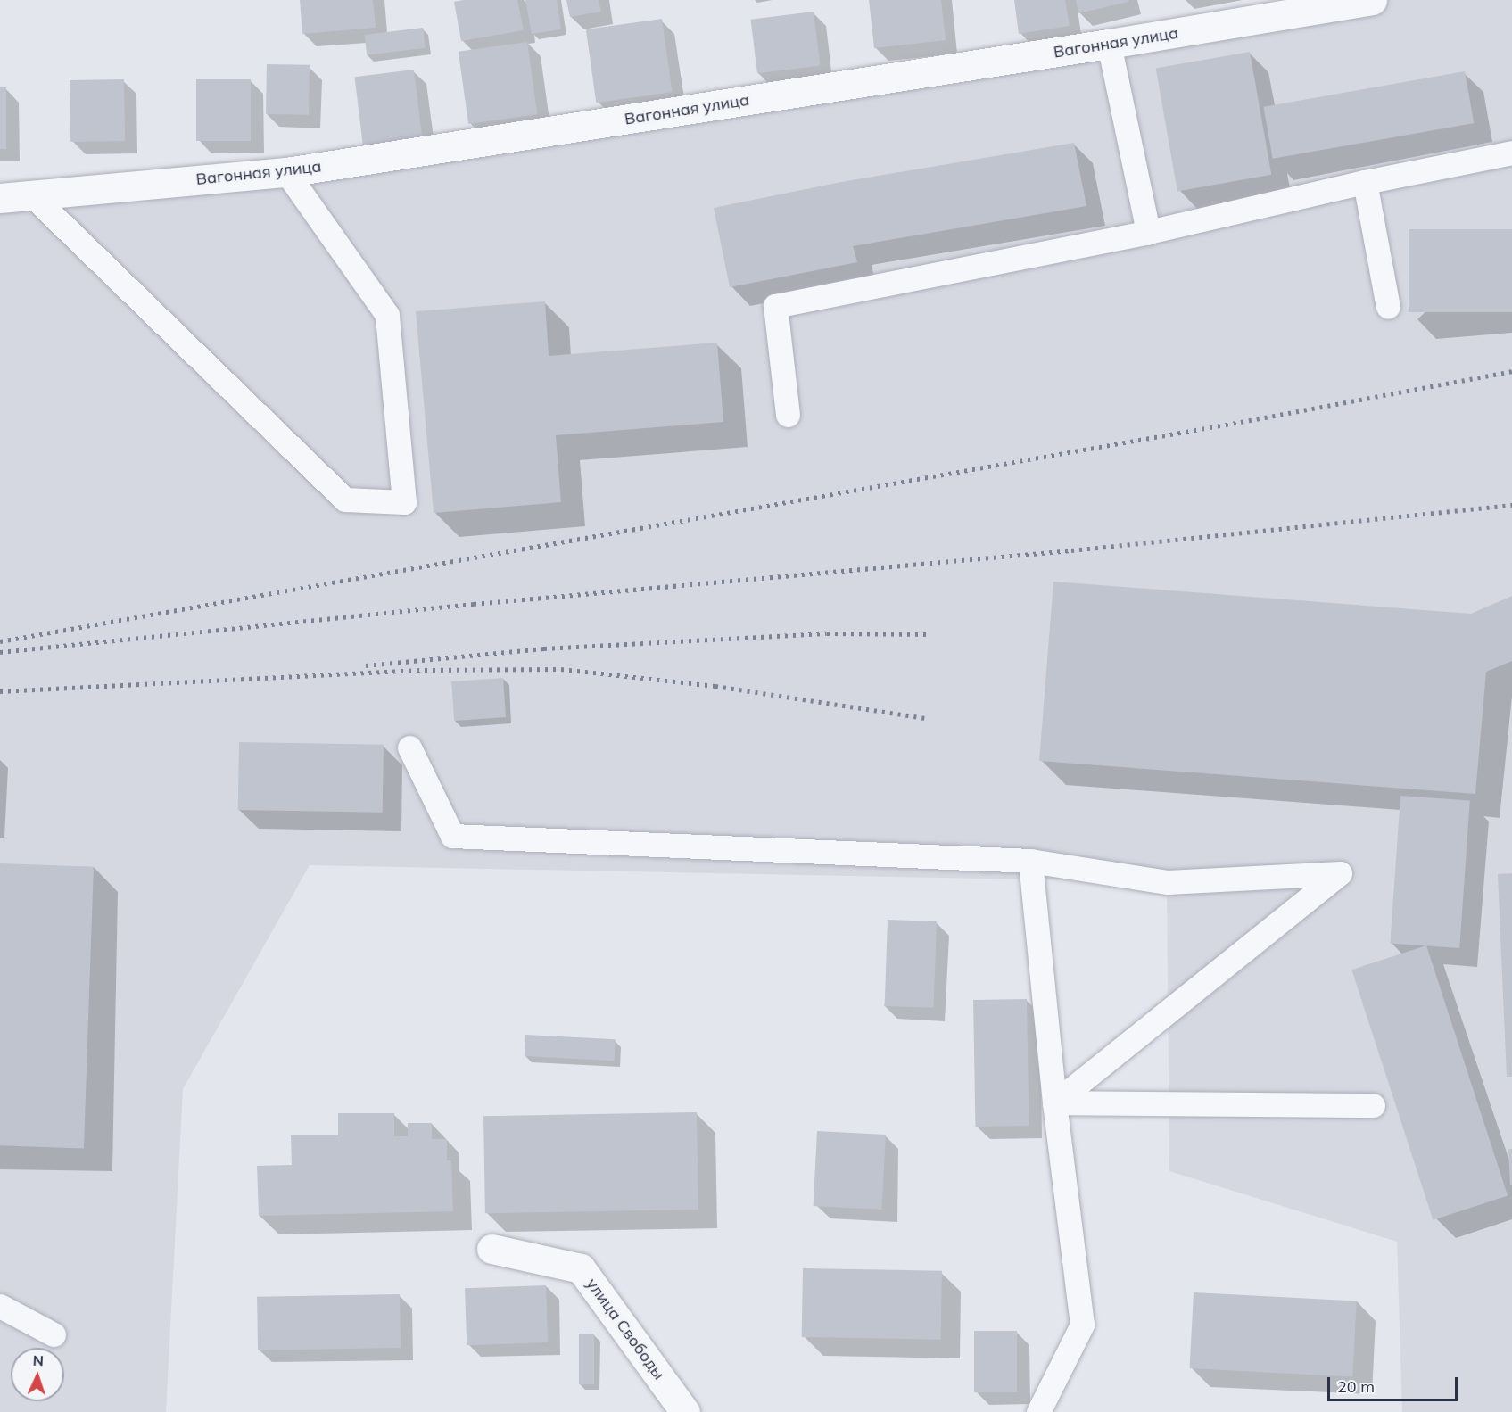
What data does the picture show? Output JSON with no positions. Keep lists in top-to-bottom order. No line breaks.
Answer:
{"streets":{"street":["Вагонная улица","улица Свободы"]},"scale_bar":"20 m","north":"top"}
